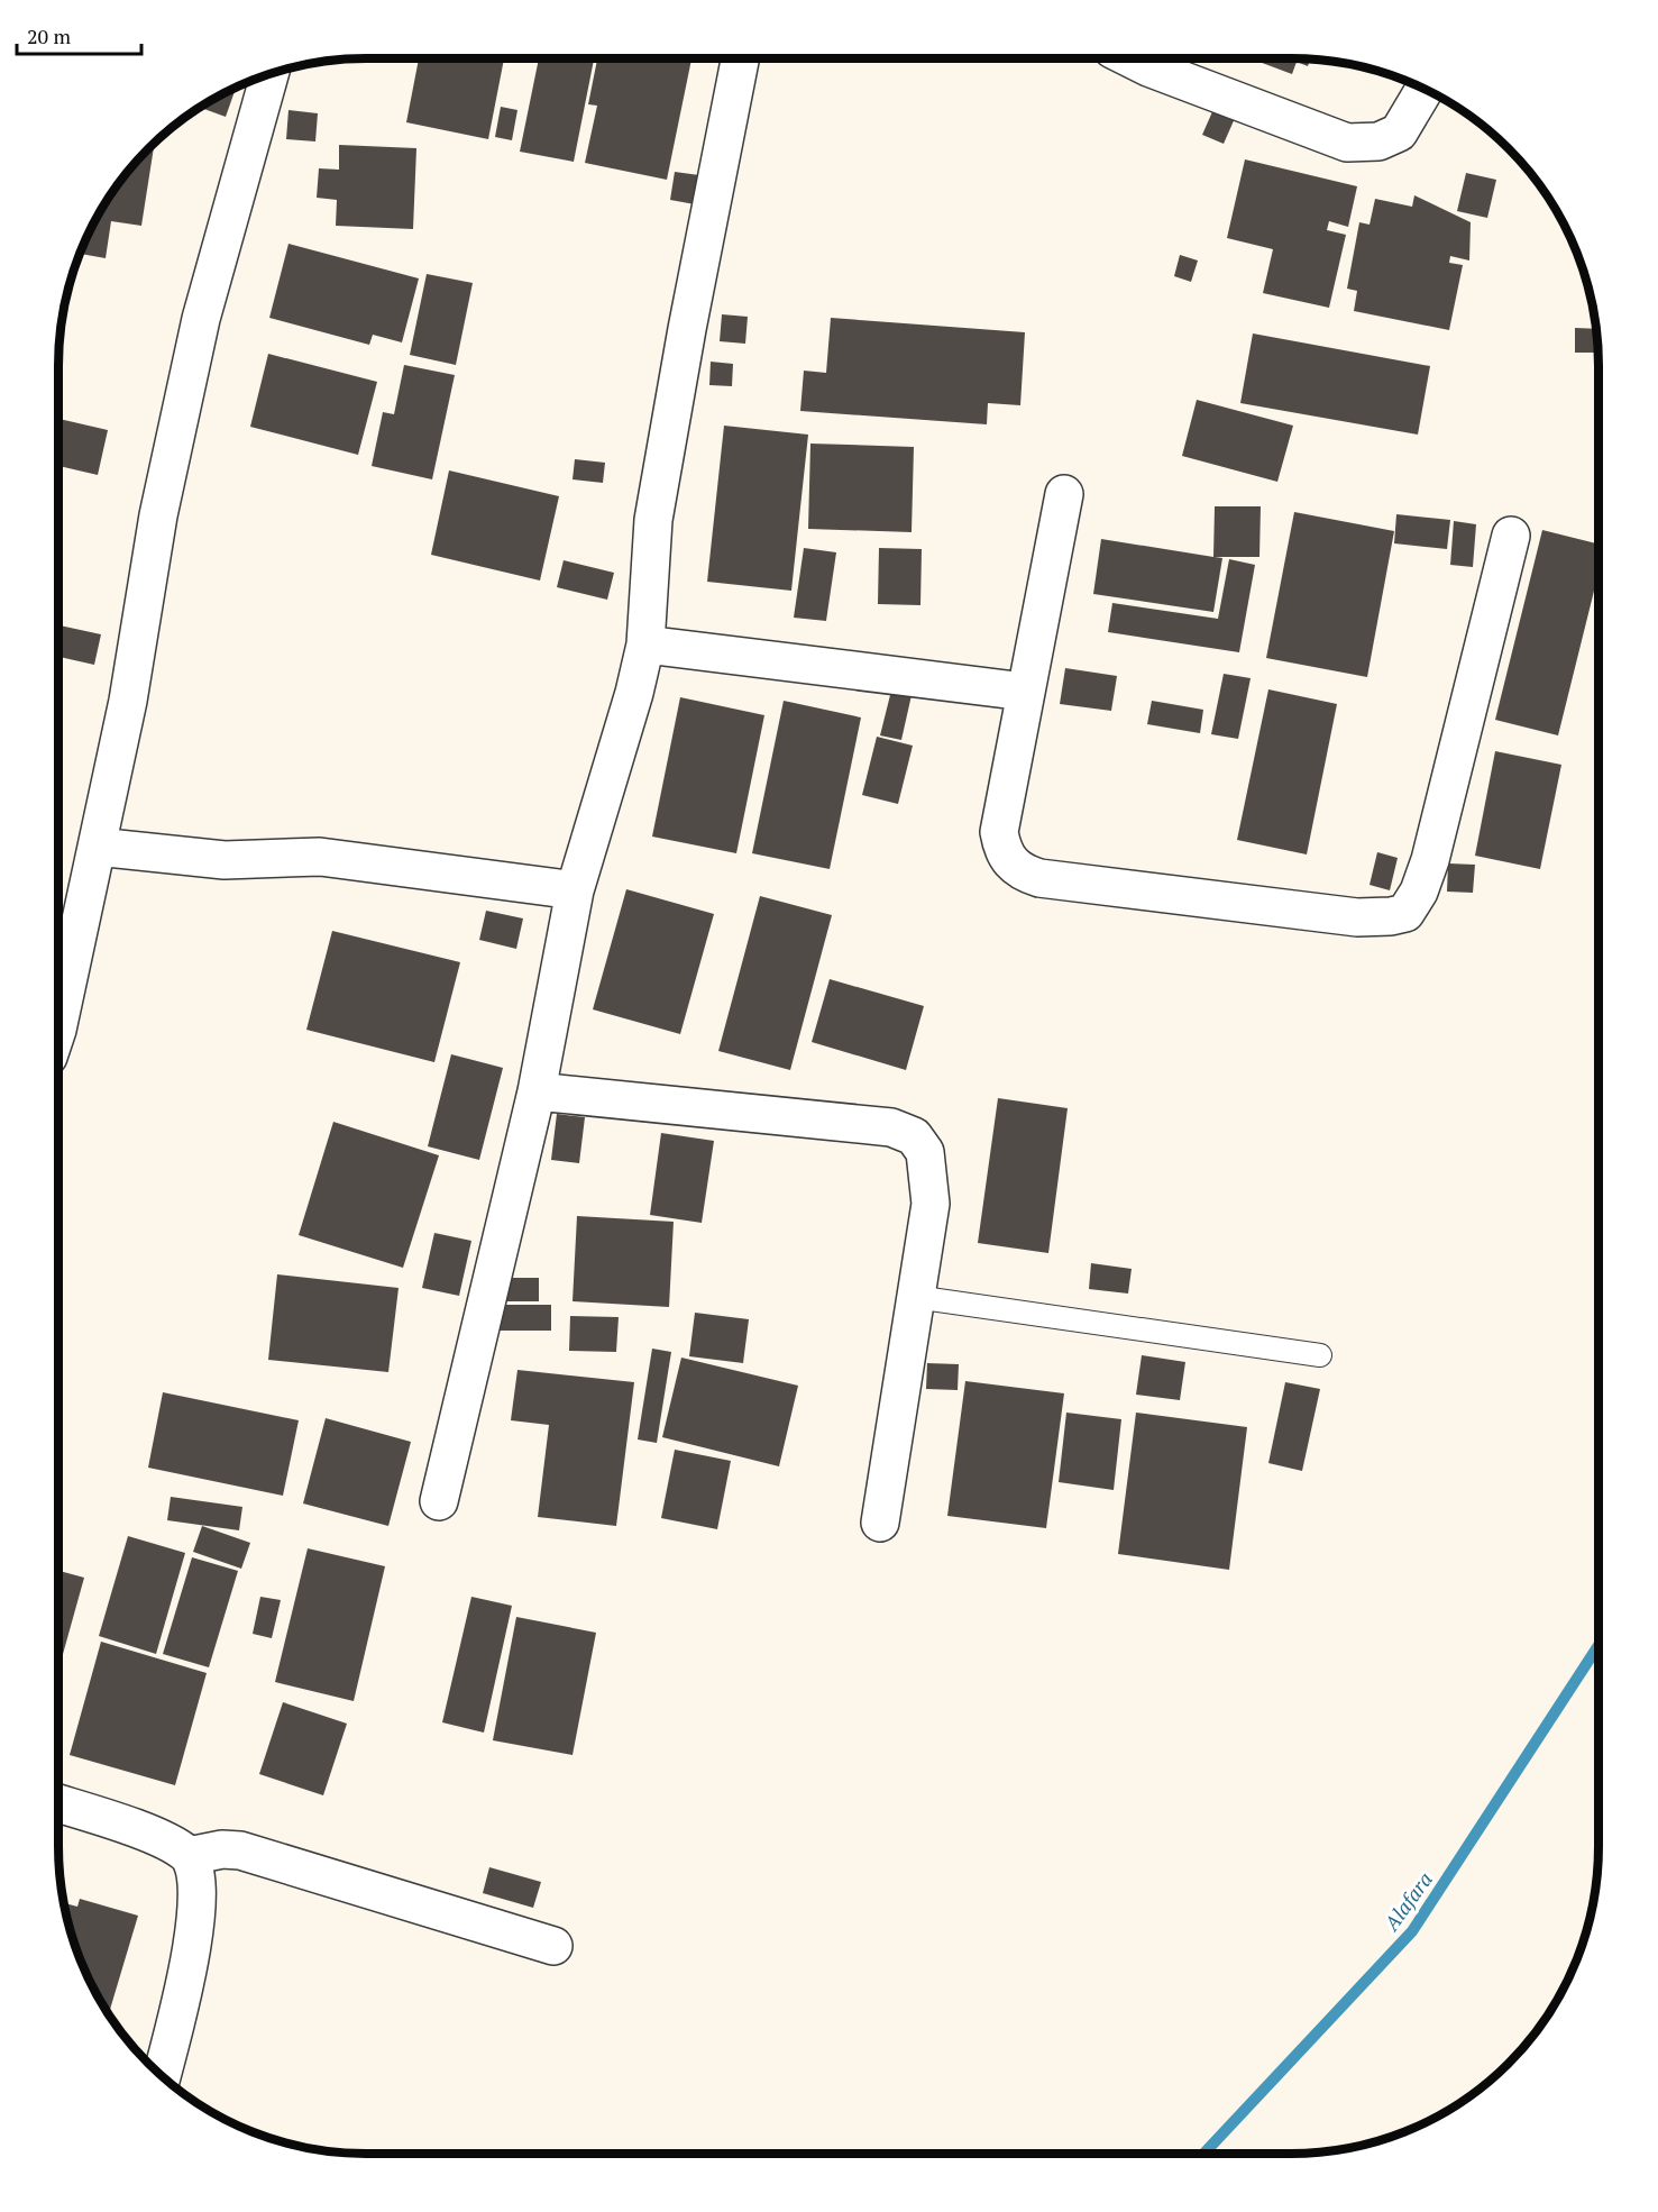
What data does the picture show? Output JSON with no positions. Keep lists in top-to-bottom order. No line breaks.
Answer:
{"water":["Alafara"],"scale_bar":"20 m"}
